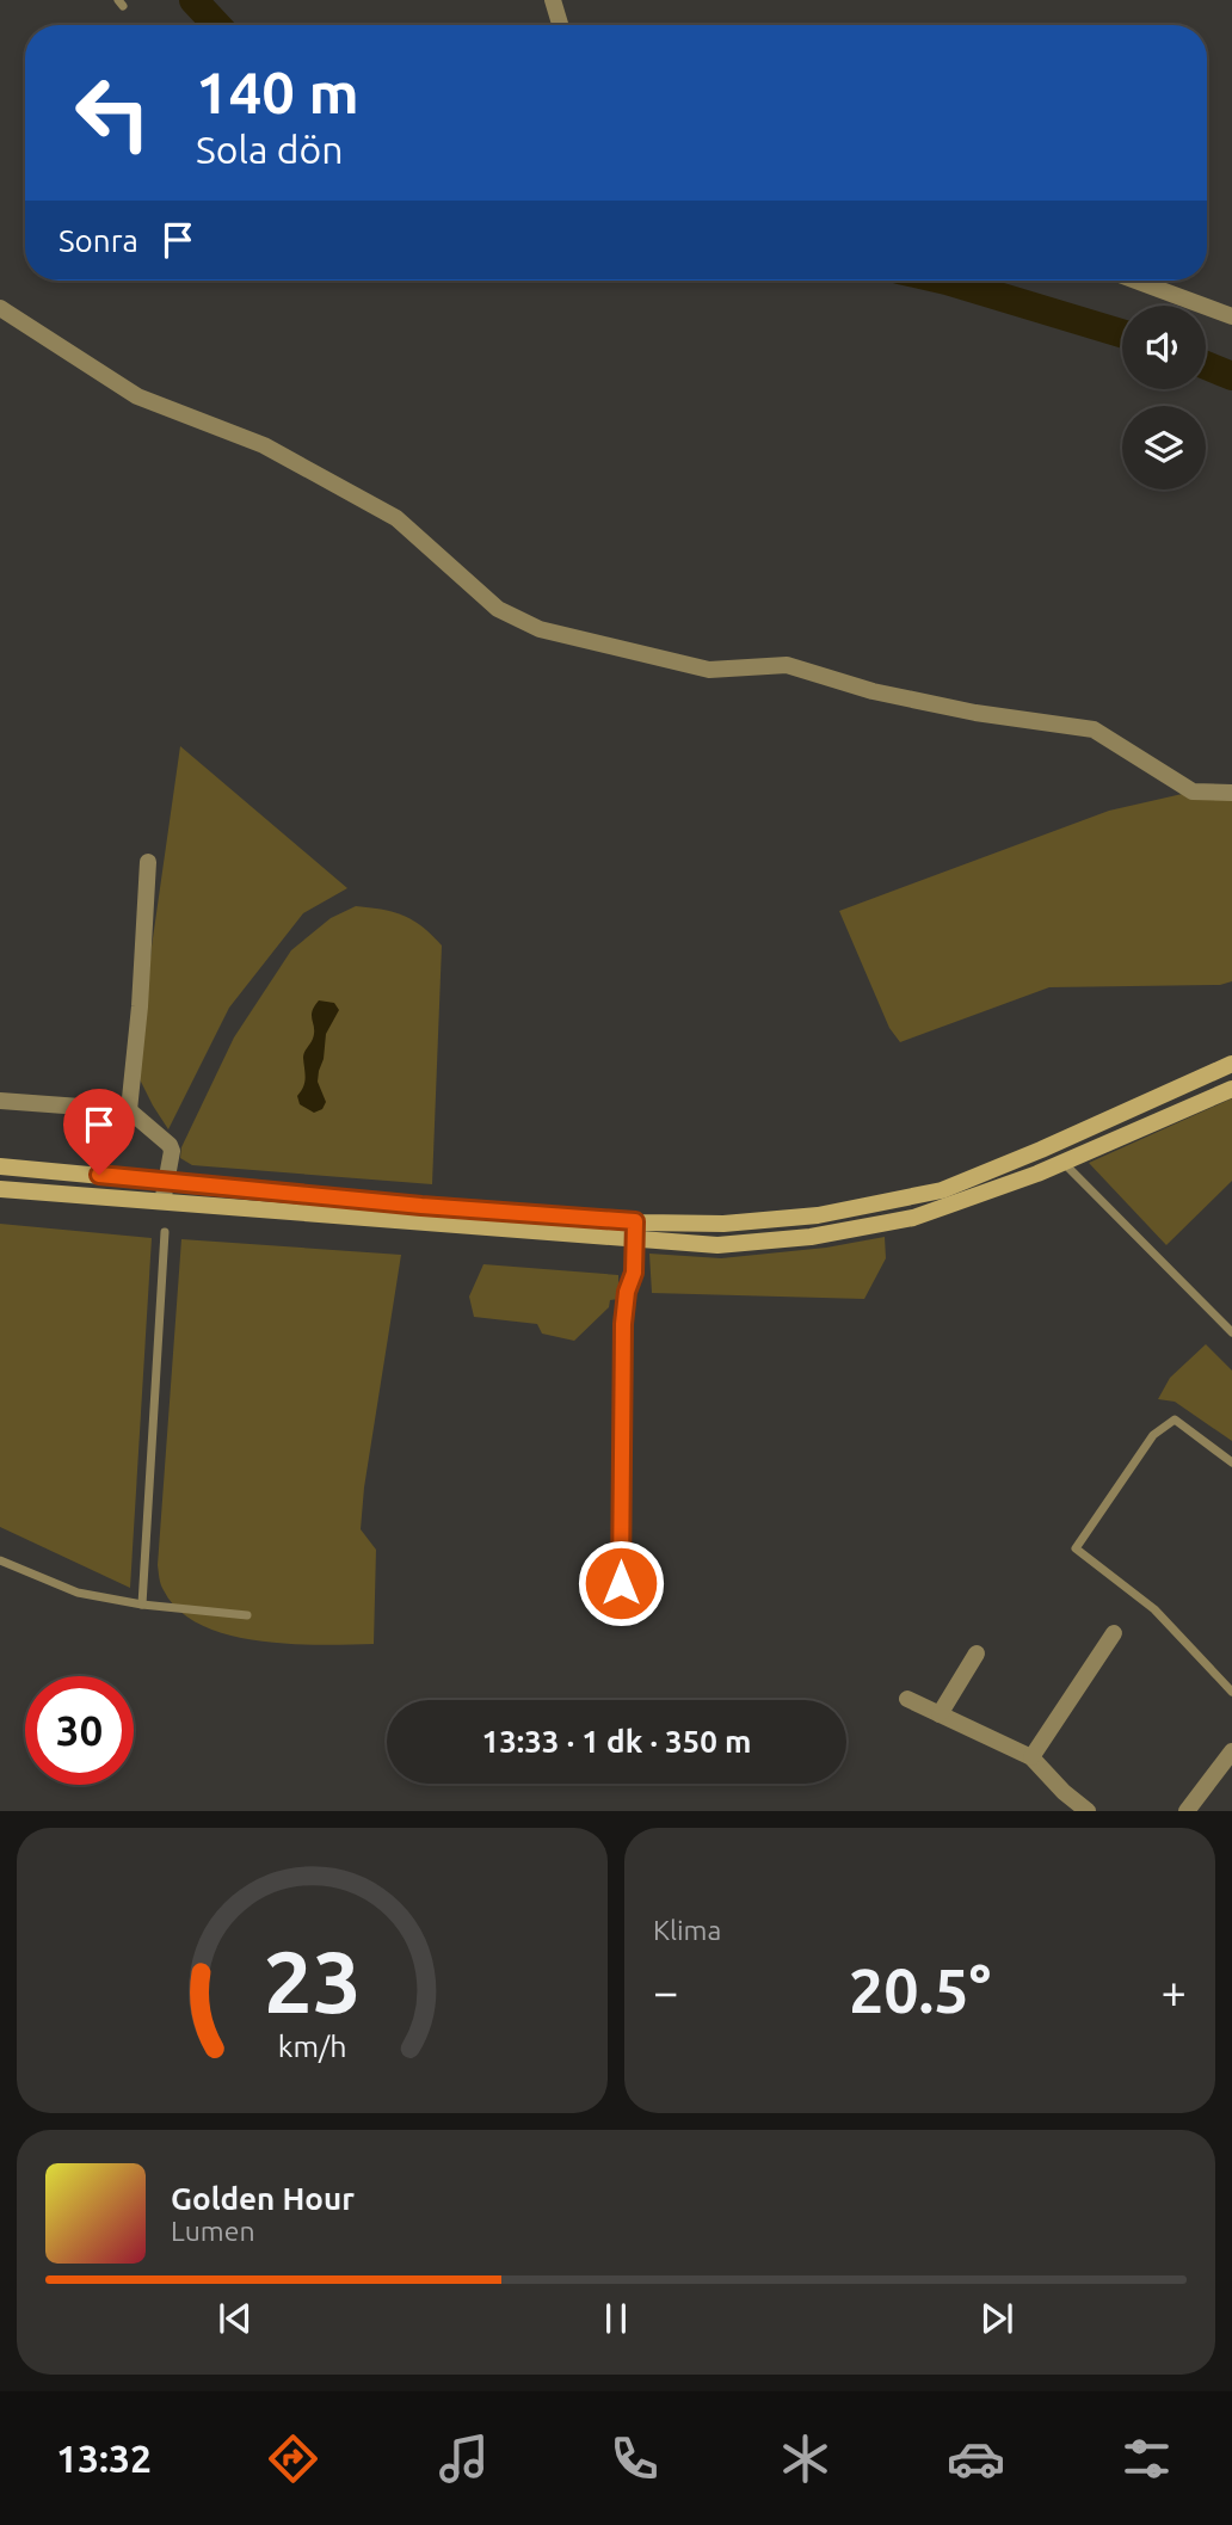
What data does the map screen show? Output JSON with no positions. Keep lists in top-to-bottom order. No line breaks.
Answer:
{"page":{"turn":["140 m","Sola dön"],"then":"Sonra","limit":"30","trip":"13:33 · 1 dk · 350 m","tile":"Klima","heat":["−","20.5°","+"],"song":["Golden Hour","Lumen"],"tabs":"13:32","gauge":["23","km/h"]}}
